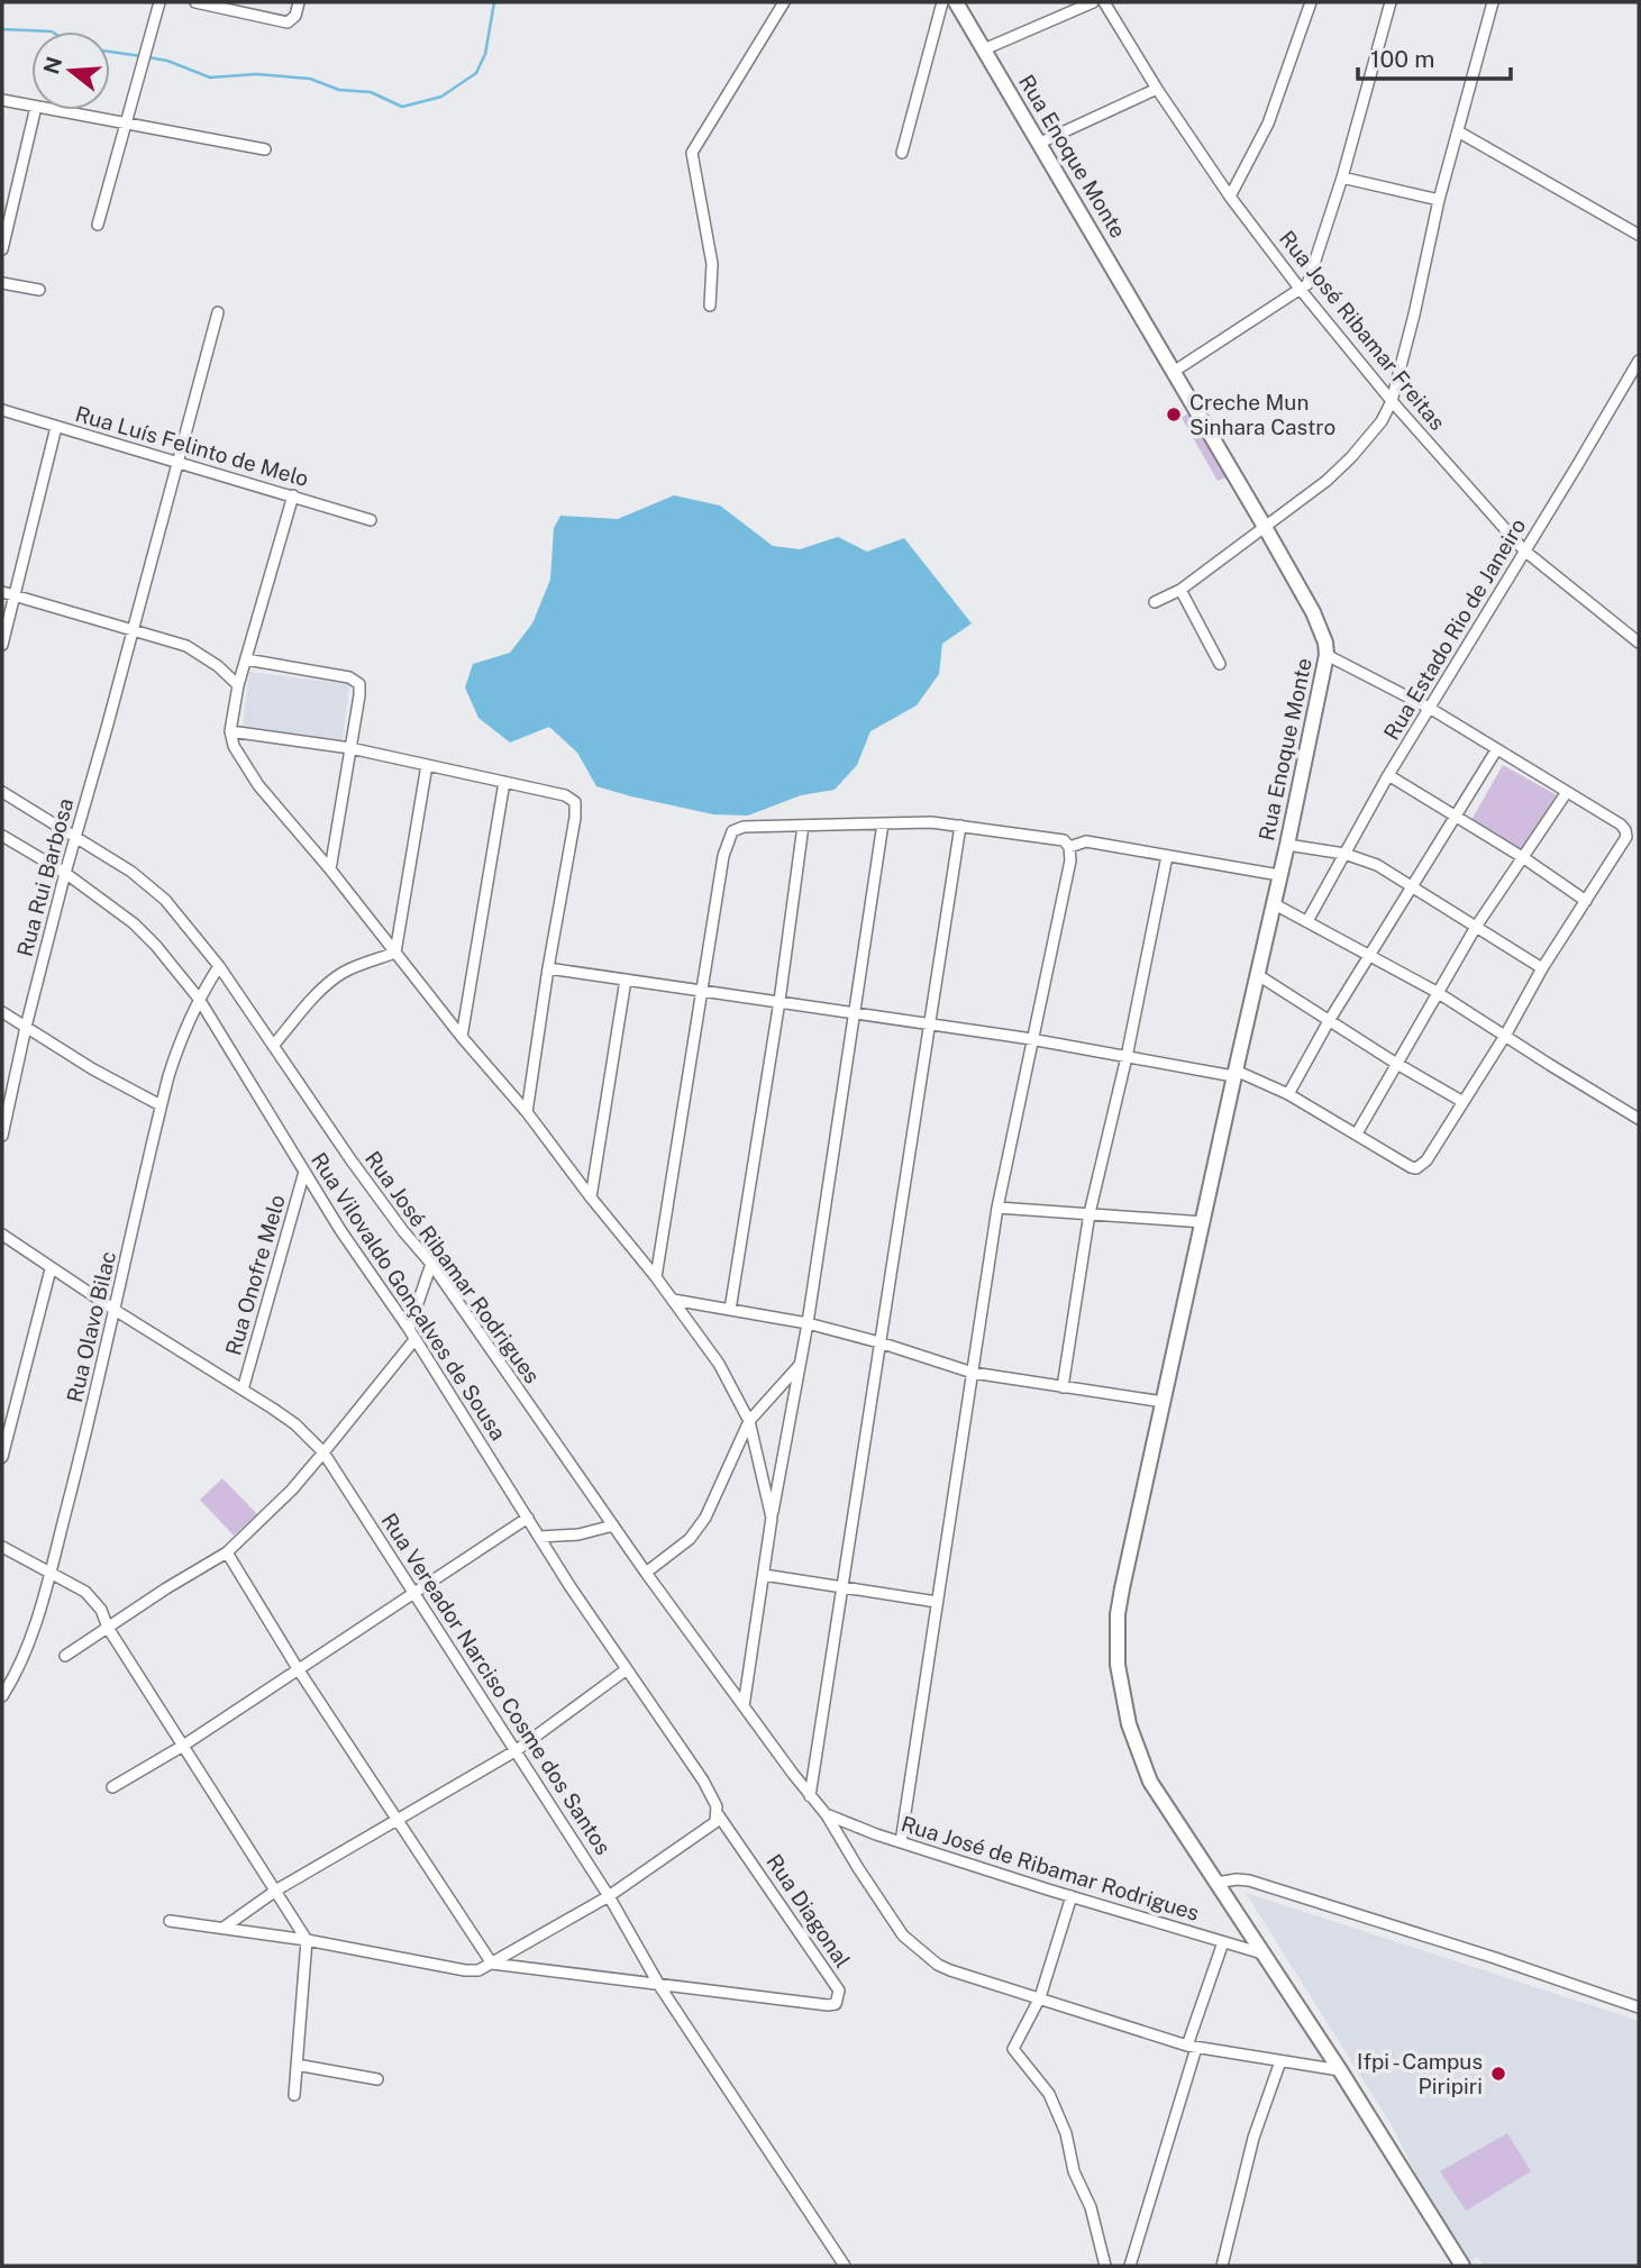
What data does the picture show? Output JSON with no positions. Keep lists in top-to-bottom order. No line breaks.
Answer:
{"streets":{"main road":["Rua Enoque Monte"],"street":["Rua José Ribamar Freitas","Rua Luís Felinto de Melo","Rua Estado Rio de Janeiro","Rua Rui Barbosa","Rua José Ribamar Rodrigues","Rua Onofre Melo","Rua Vilovaldo Gonçalves de Sousa","Rua Olavo Bilac","Rua Vereador Narciso Cosme dos Santos","Rua José de Ribamar Rodrigues","Rua Diagonal"]},"crossings":[["Rua Enoque Monte","Rua José Ribamar Rodrigues"],["Rua Enoque Monte","Rua José de Ribamar Rodrigues"],["Rua José Ribamar Freitas","Rua Estado Rio de Janeiro"],["Rua Luís Felinto de Melo","Rua Rui Barbosa"],["Rua Rui Barbosa","Rua José Ribamar Rodrigues"],["Rua Rui Barbosa","Rua Vilovaldo Gonçalves de Sousa"],["Rua José Ribamar Rodrigues","Rua Olavo Bilac"],["Rua José Ribamar Rodrigues","Rua José de Ribamar Rodrigues"],["Rua Onofre Melo","Rua Vilovaldo Gonçalves de Sousa"],["Rua Onofre Melo","Rua Vereador Narciso Cosme dos Santos"],["Rua Vilovaldo Gonçalves de Sousa","Rua Olavo Bilac"],["Rua Vilovaldo Gonçalves de Sousa","Rua Diagonal"],["Rua Olavo Bilac","Rua Vereador Narciso Cosme dos Santos"],["Rua Vereador Narciso Cosme dos Santos","Rua Diagonal"]],"places":["Creche Mun Sinhara Castro","Ifpi - Campus Piripiri"],"scale_bar":"100 m","north":"left"}
